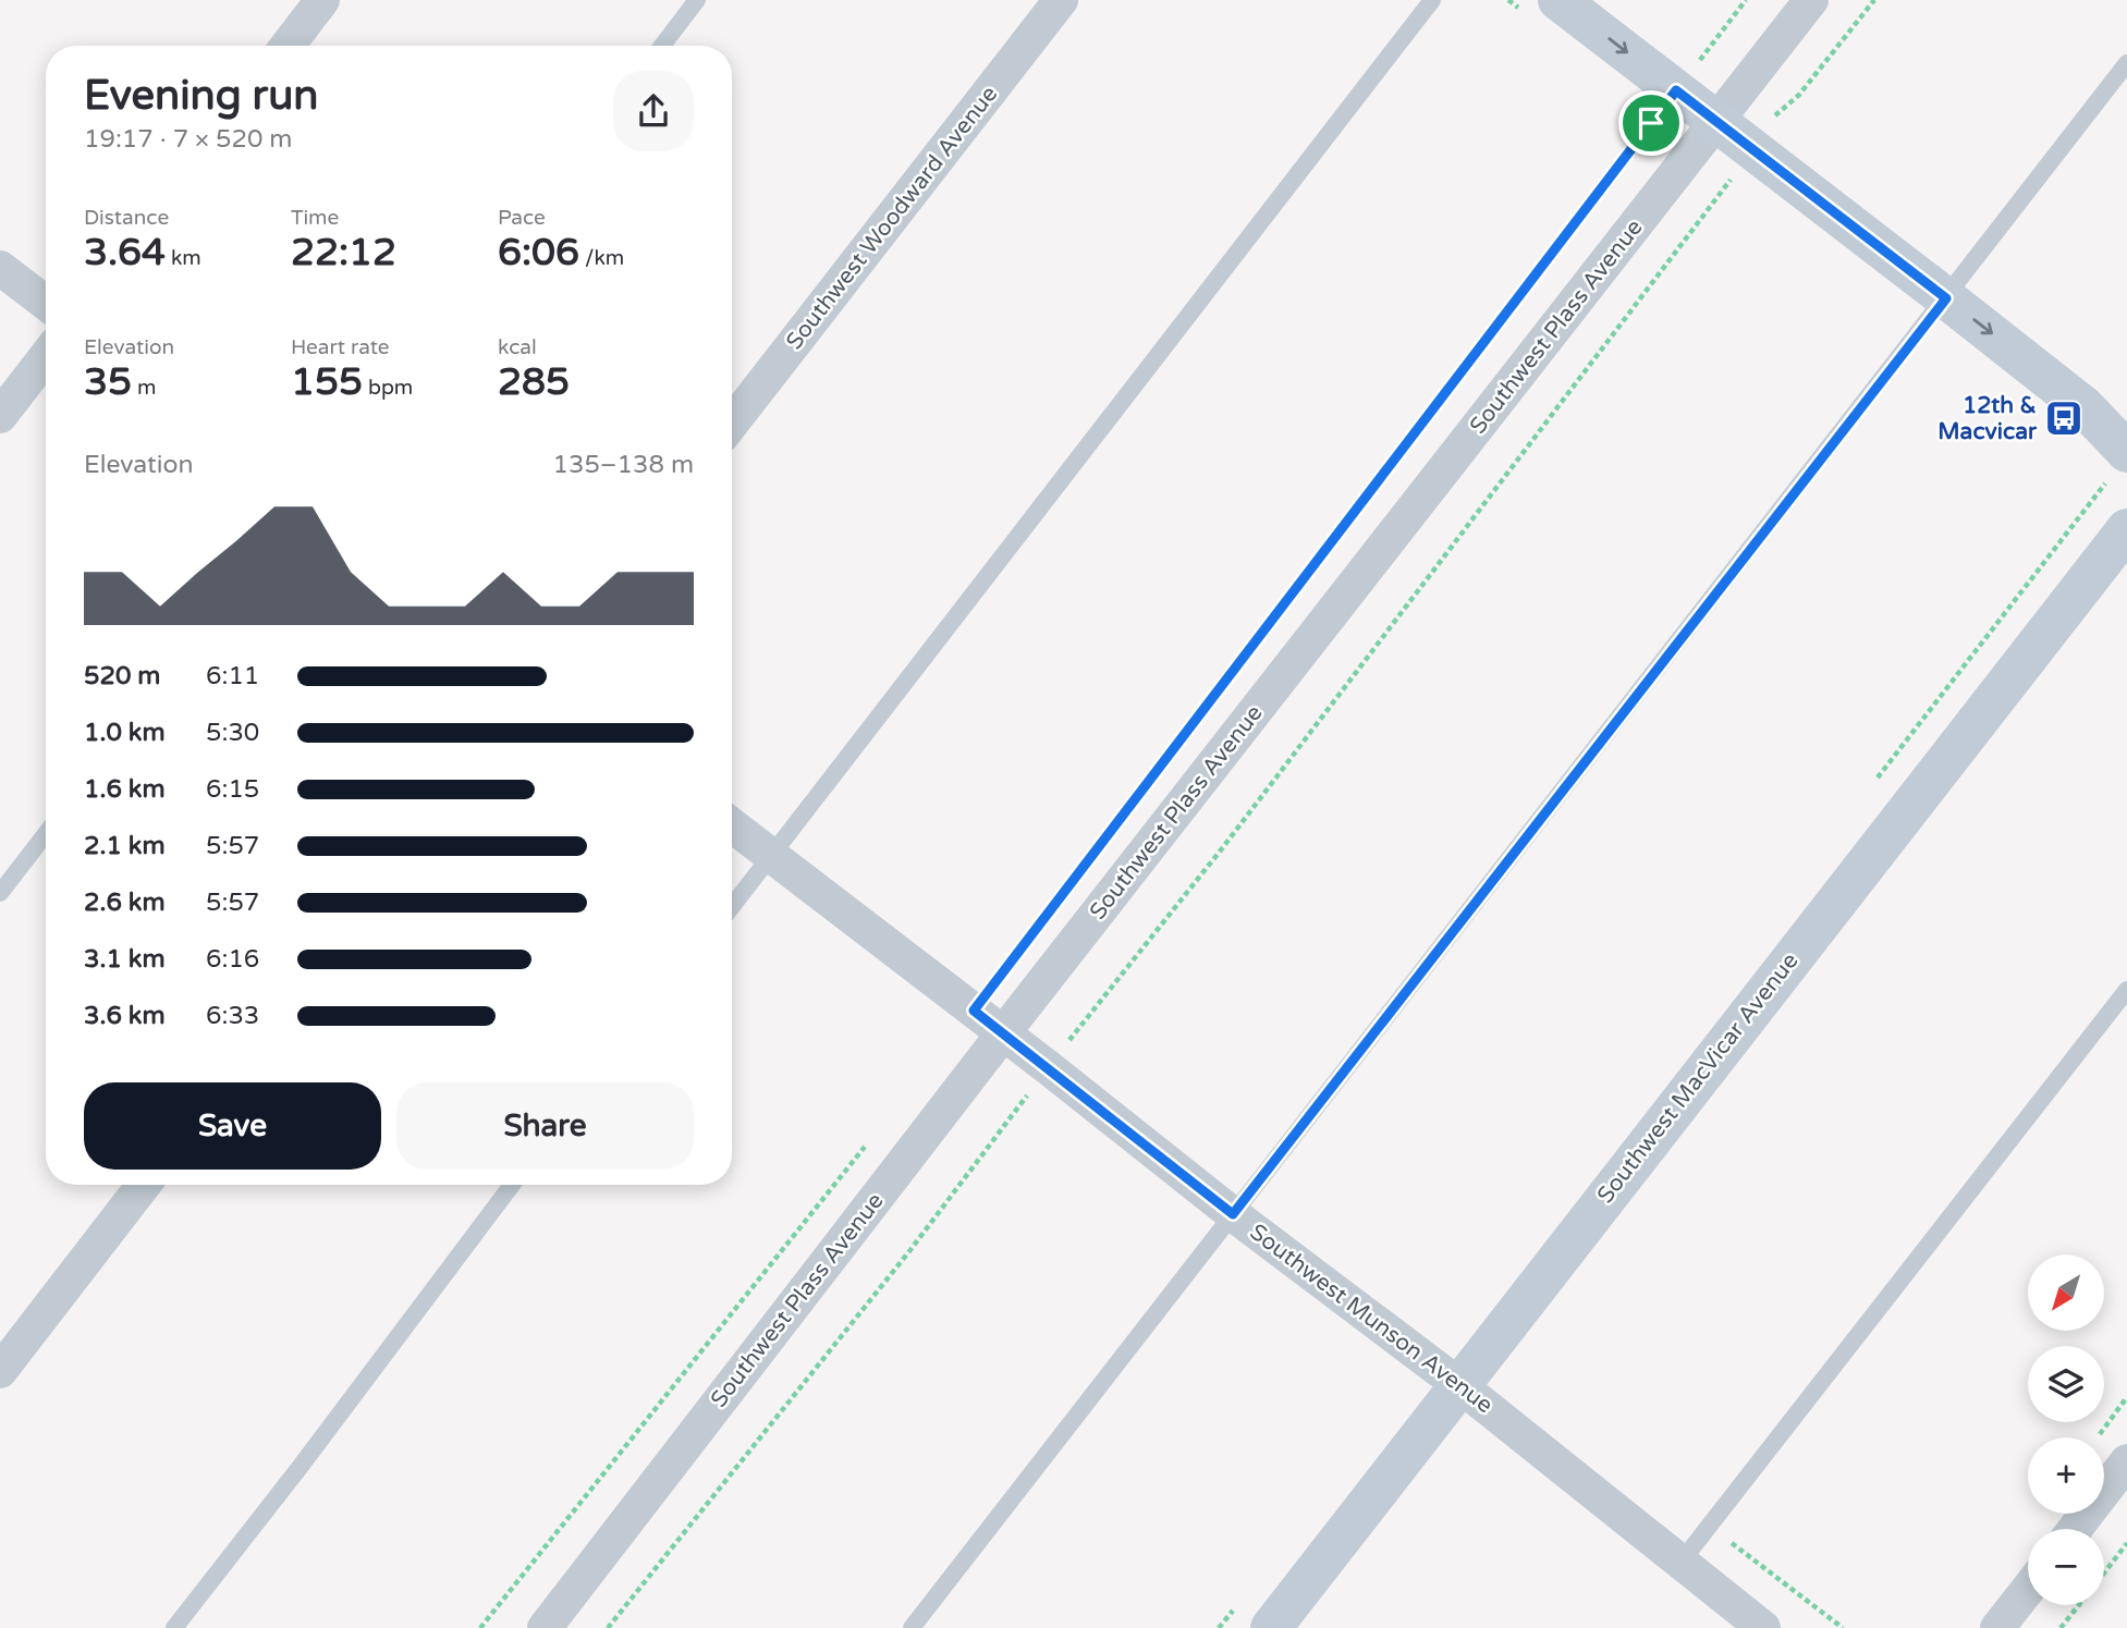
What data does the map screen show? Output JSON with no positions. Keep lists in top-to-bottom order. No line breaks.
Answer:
{"streets":{"street":["Southwest Woodward Avenue","Southwest Plass Avenue","Southwest MacVicar Avenue","Southwest Munson Avenue"]},"crossings":[["Southwest Plass Avenue","Southwest Munson Avenue"],["Southwest MacVicar Avenue","Southwest Munson Avenue"]],"places":{"bus stop":["12th & Macvicar"]},"north":"bottom left","page":{"heading":["Evening run","19:17 · 7 × 520 m"],"stats":[["Distance","3.64 km"],["Time","22:12"],["Pace","6:06 /km"],["Elevation","35 m"],["Heart rate","155 bpm"],["kcal","285"]],"chart":["Elevation","135–138 m"],"list":[{"name":"520 m","note":"6:11"},{"name":"1.0 km","note":"5:30"},{"name":"1.6 km","note":"6:15"},{"name":"2.1 km","note":"5:57"},{"name":"2.6 km","note":"5:57"},{"name":"3.1 km","note":"6:16"},{"name":"3.6 km","note":"6:33"}],"buttons":["Save","Share"],"map_buttons":["+","−"]}}
